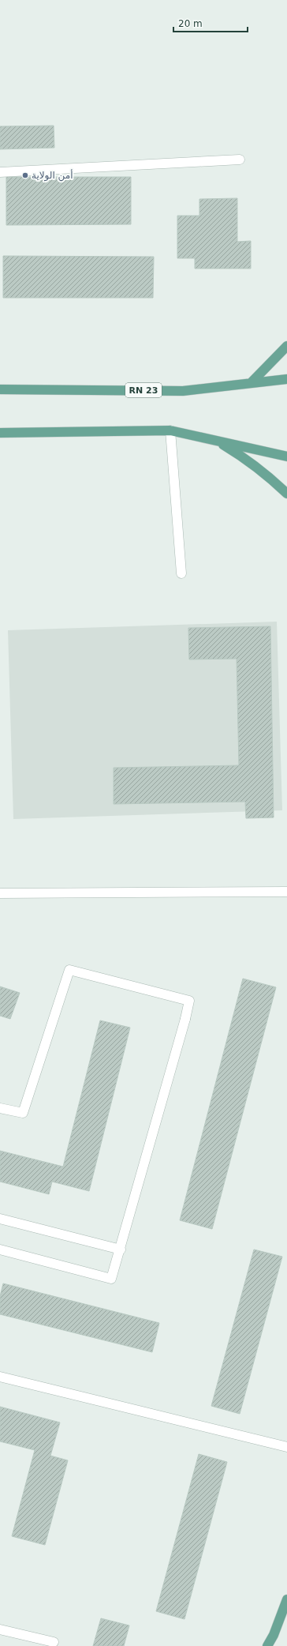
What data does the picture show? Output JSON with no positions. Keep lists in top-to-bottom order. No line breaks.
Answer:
{"streets":{"main road":["RN 23"]},"places":["أمن الولاية"],"scale_bar":"20 m"}
